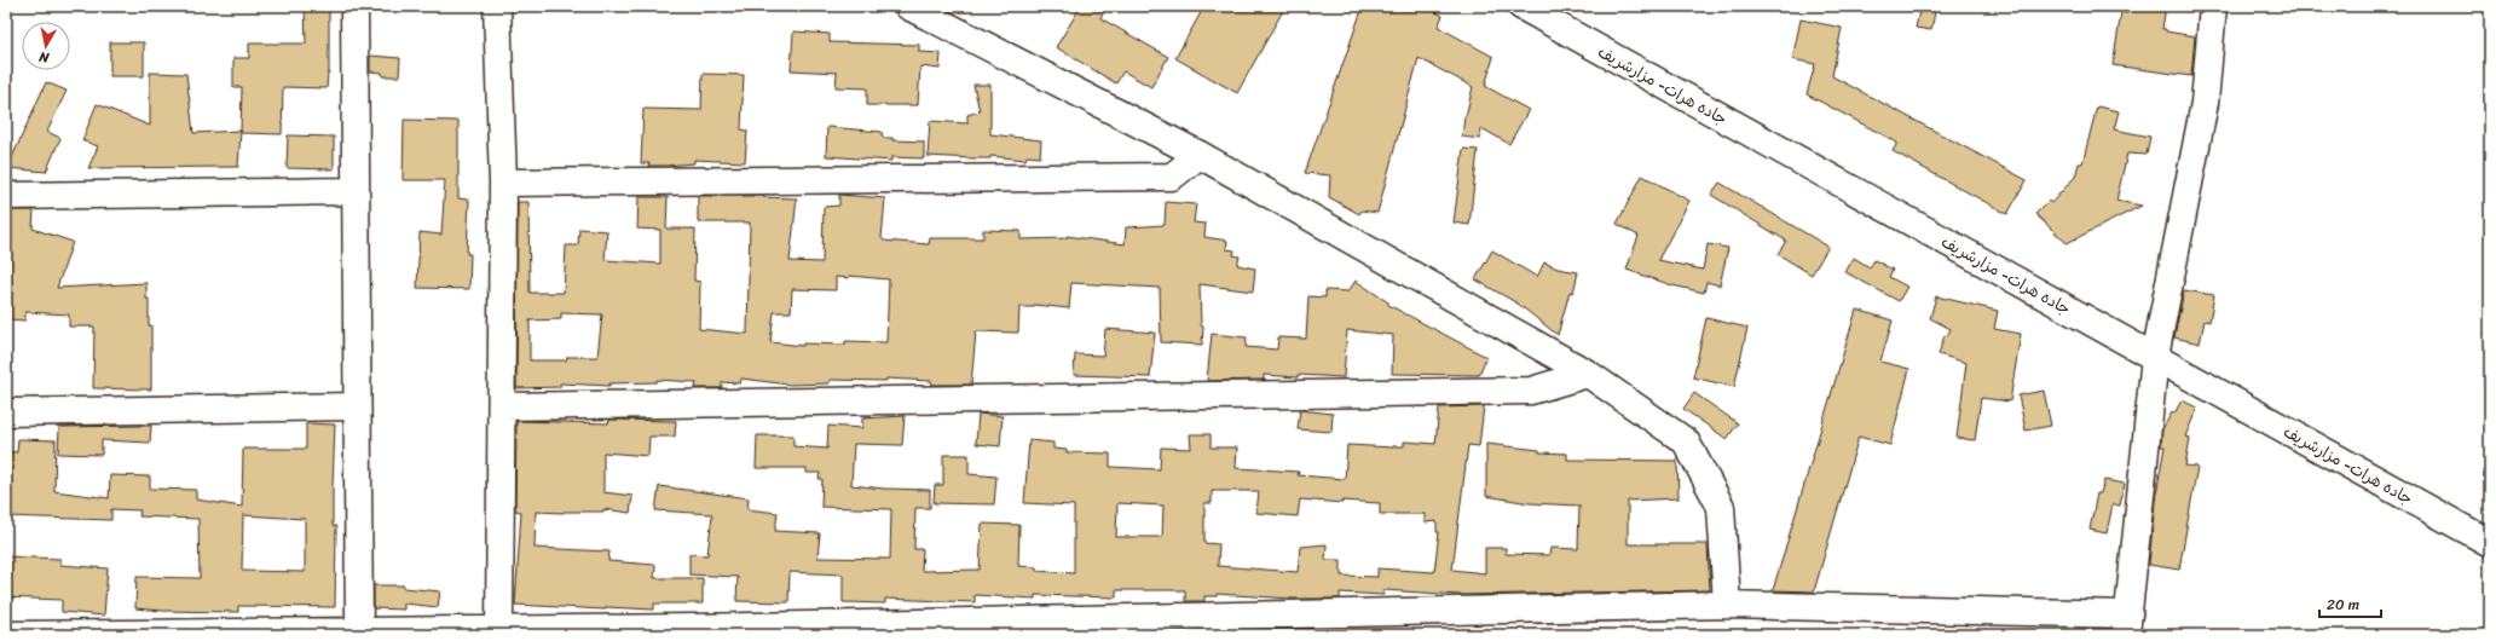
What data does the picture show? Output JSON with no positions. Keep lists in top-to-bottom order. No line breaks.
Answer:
{"streets":{"main road":["جاده هرات- مزارشریف"]},"scale_bar":"20 m","north":"bottom"}
